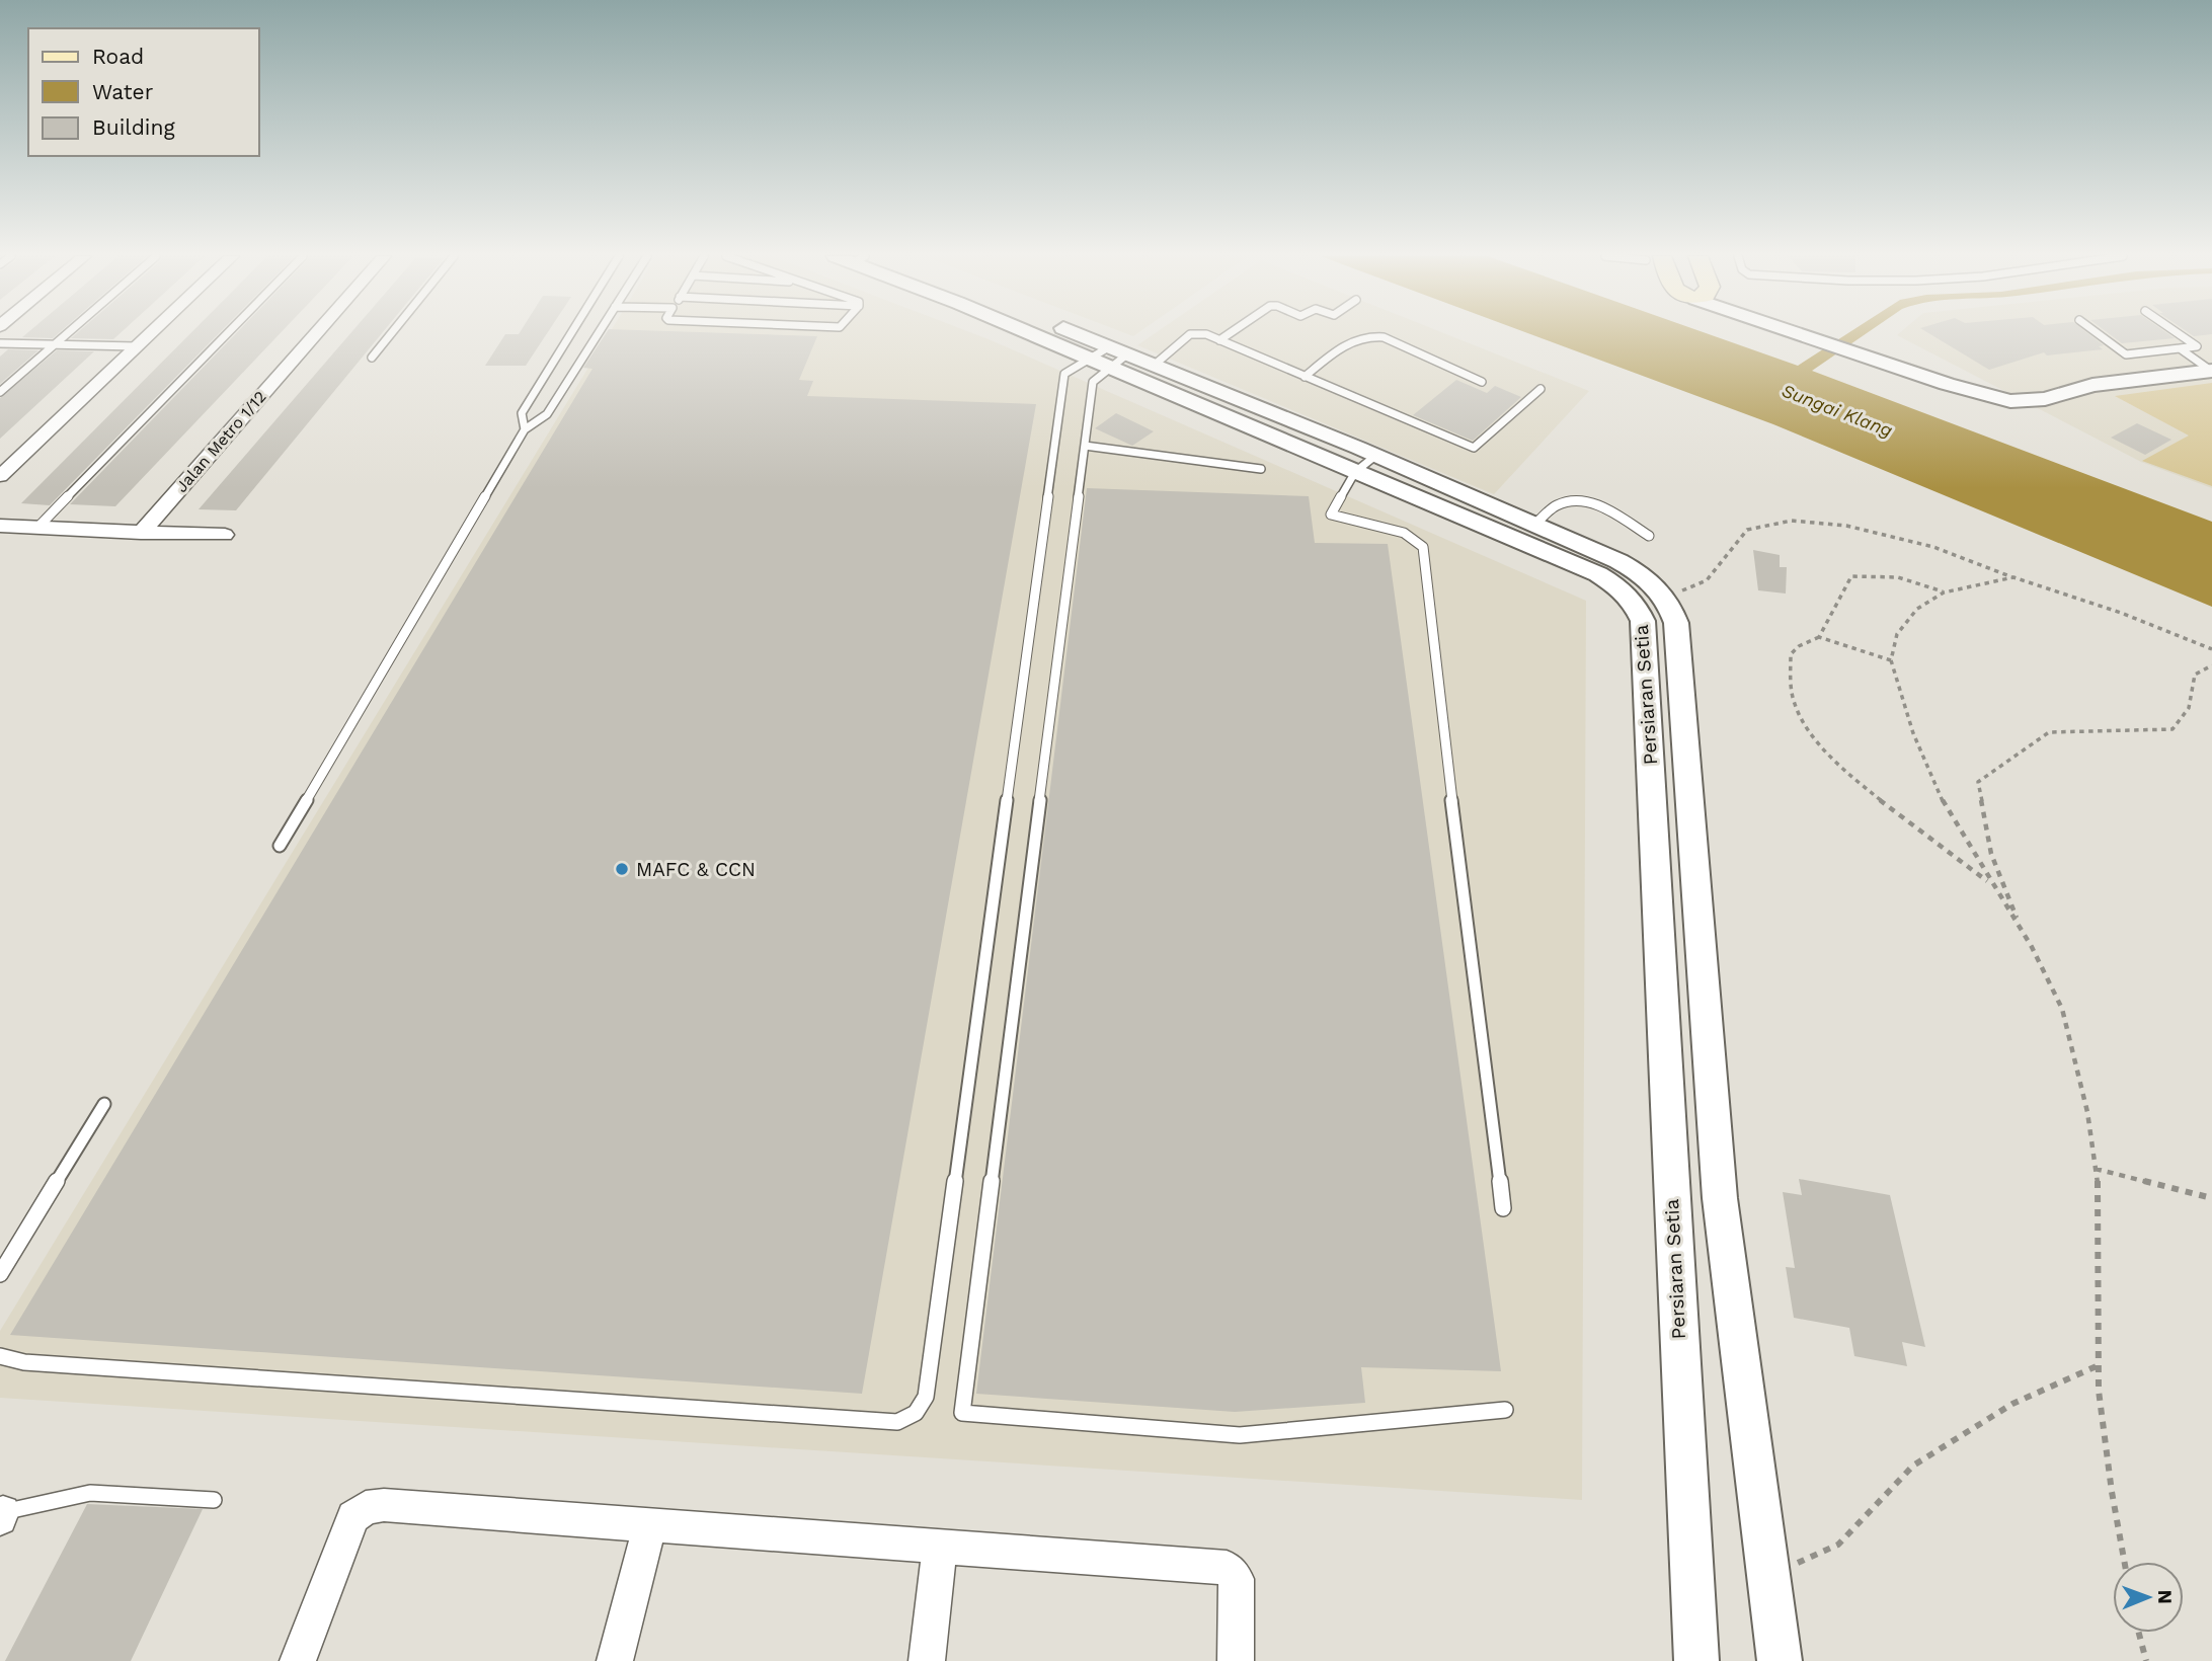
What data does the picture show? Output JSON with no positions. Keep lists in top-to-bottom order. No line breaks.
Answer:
{"streets":{"street":["Jalan Metro 1/12","Persiaran Setia"]},"water":["Sungai Klang"],"places":["MAFC & CCN"],"legend":["Road","Water","Building"],"north":"right"}
